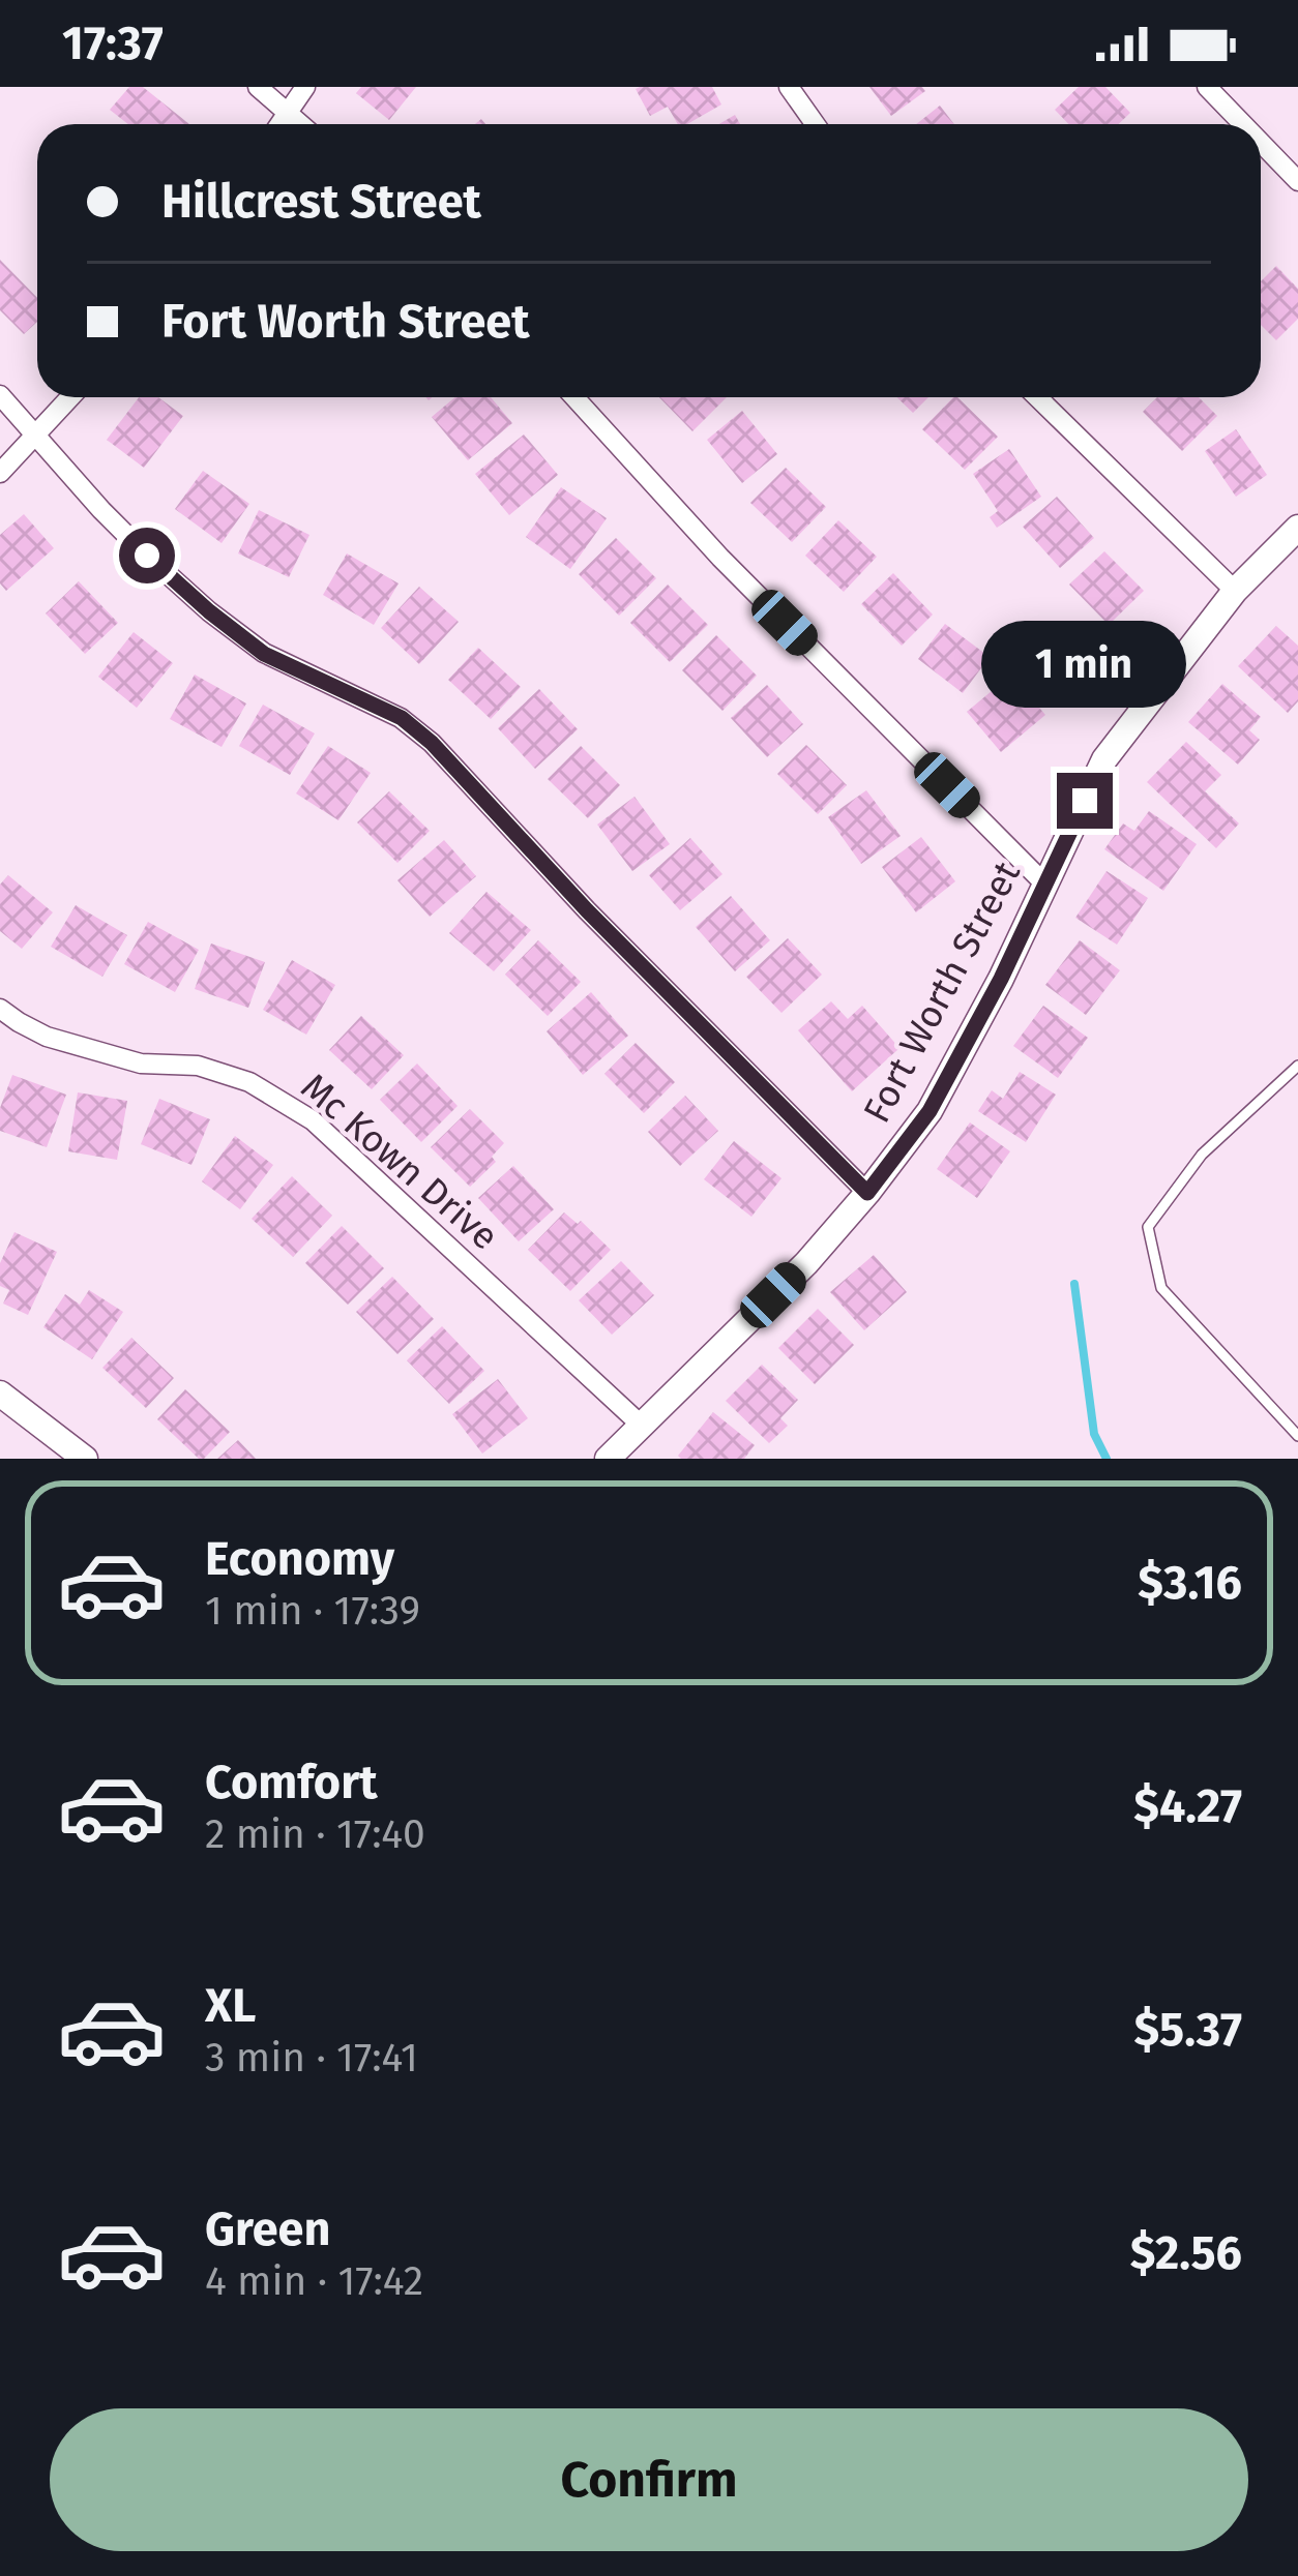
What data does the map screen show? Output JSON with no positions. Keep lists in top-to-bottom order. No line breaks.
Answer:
{"streets":{"street":["Fort Worth Street","Mc Kown Drive"]},"crossings":[["Fort Worth Street","Mc Kown Drive"]],"page":{"status":"17:37","banner":["Hillcrest Street","Fort Worth Street"],"bubble":"1 min","list":[{"name":"Economy","note":"1 min · 17:39","value":"$3.16"},{"name":"Comfort","note":"2 min · 17:40","value":"$4.27"},{"name":"XL","note":"3 min · 17:41","value":"$5.37"},{"name":"Green","note":"4 min · 17:42","value":"$2.56"}],"buttons":"Confirm"}}
